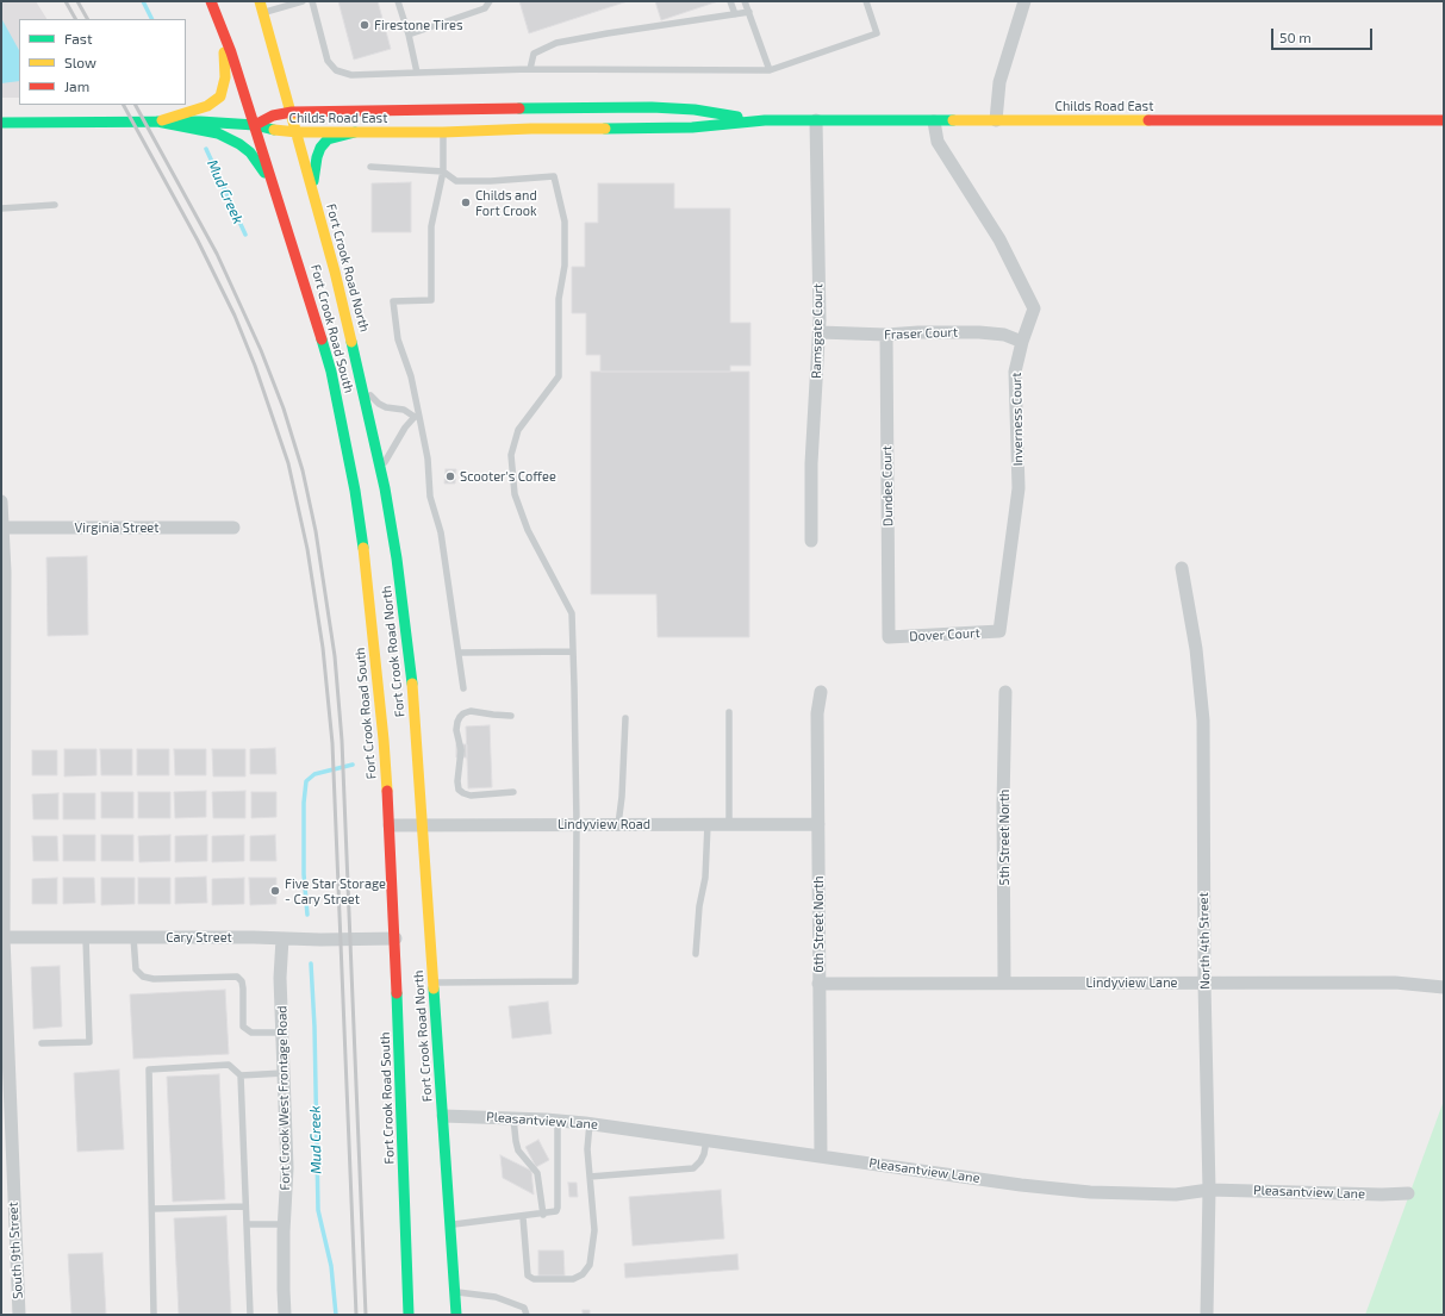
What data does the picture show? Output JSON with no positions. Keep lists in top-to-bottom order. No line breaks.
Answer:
{"streets":{"main road":["Childs Road East","Fort Crook Road North","Fort Crook Road South"],"street":["Ramsgate Court","Fraser Court","Inverness Court","Dundee Court","Virginia Street","Dover Court","Lindyview Road","5th Street North","6th Street North","Cary Street","North 4th Street","Lindyview Lane","Fort Crook West Frontage Road","Pleasantview Lane","South 9th Street"]},"crossings":[["Childs Road East","Fort Crook Road North"],["Childs Road East","Fort Crook Road South"],["Childs Road East","Ramsgate Court"],["Childs Road East","Inverness Court"],["Fort Crook Road North","Lindyview Road"],["Fort Crook Road North","Pleasantview Lane"],["Fort Crook Road South","Lindyview Road"],["Fort Crook Road South","Cary Street"],["Ramsgate Court","Fraser Court"],["Fraser Court","Inverness Court"],["Fraser Court","Dundee Court"],["Inverness Court","Dover Court"],["Dundee Court","Dover Court"],["Virginia Street","South 9th Street"],["Lindyview Road","6th Street North"],["5th Street North","Lindyview Lane"],["6th Street North","Lindyview Lane"],["6th Street North","Pleasantview Lane"],["Cary Street","Fort Crook West Frontage Road"],["Cary Street","South 9th Street"],["North 4th Street","Lindyview Lane"],["North 4th Street","Pleasantview Lane"]],"water":["Mud Creek"],"places":["Firestone Tires","Childs and Fort Crook","Scooter's Coffee","Five Star Storage - Cary Street"],"legend":["Fast","Slow","Jam"],"scale_bar":"50 m"}
